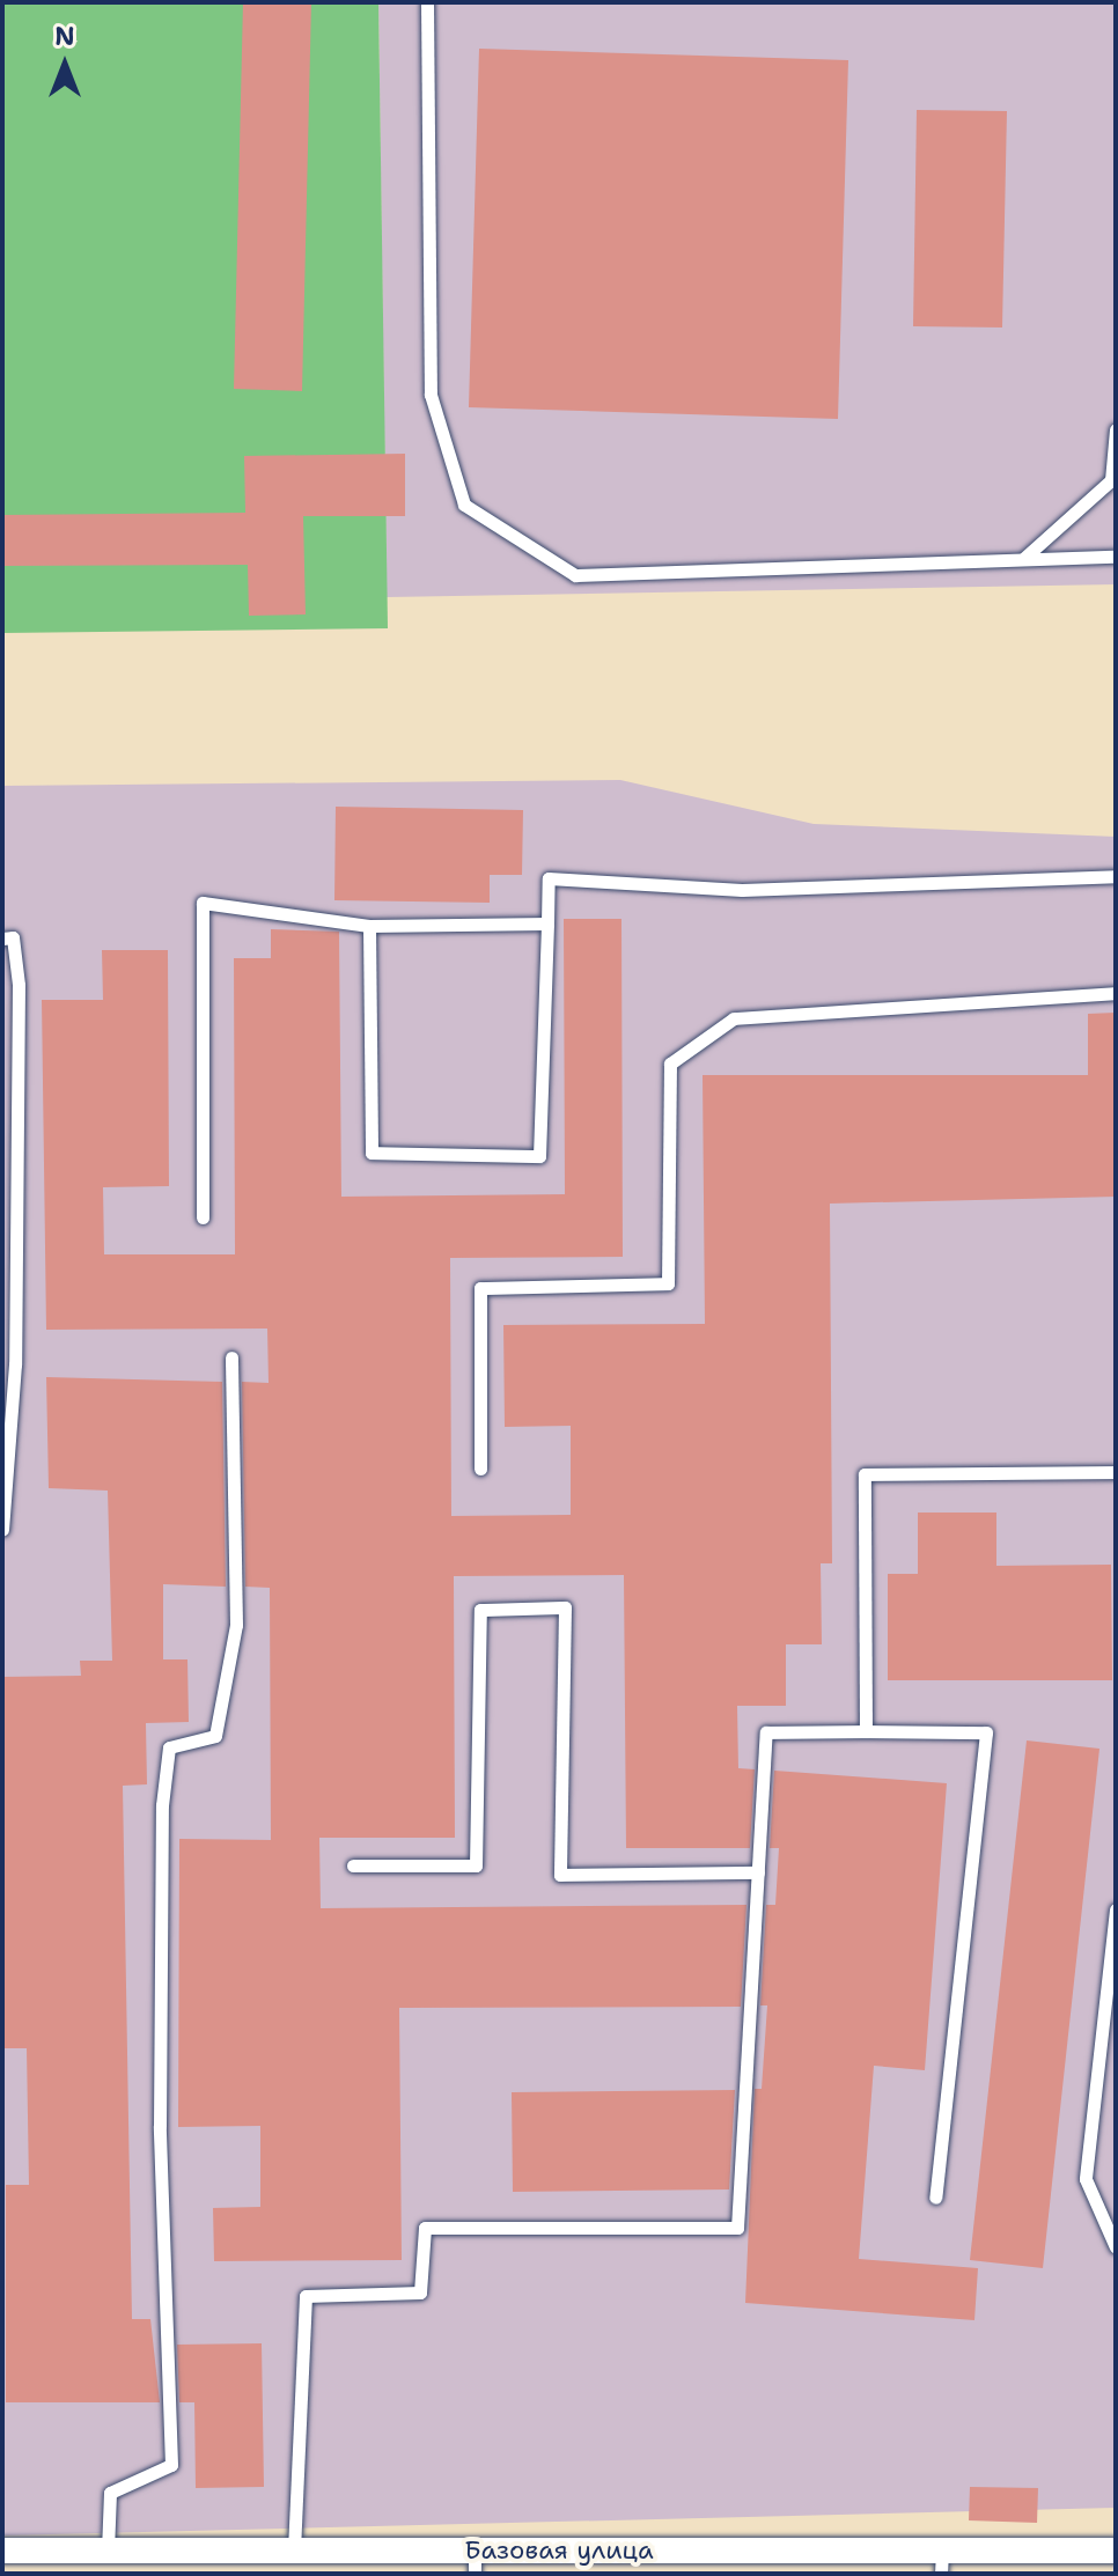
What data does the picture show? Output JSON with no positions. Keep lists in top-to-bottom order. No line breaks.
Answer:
{"streets":{"street":["Базовая улица"]},"north":"top"}
